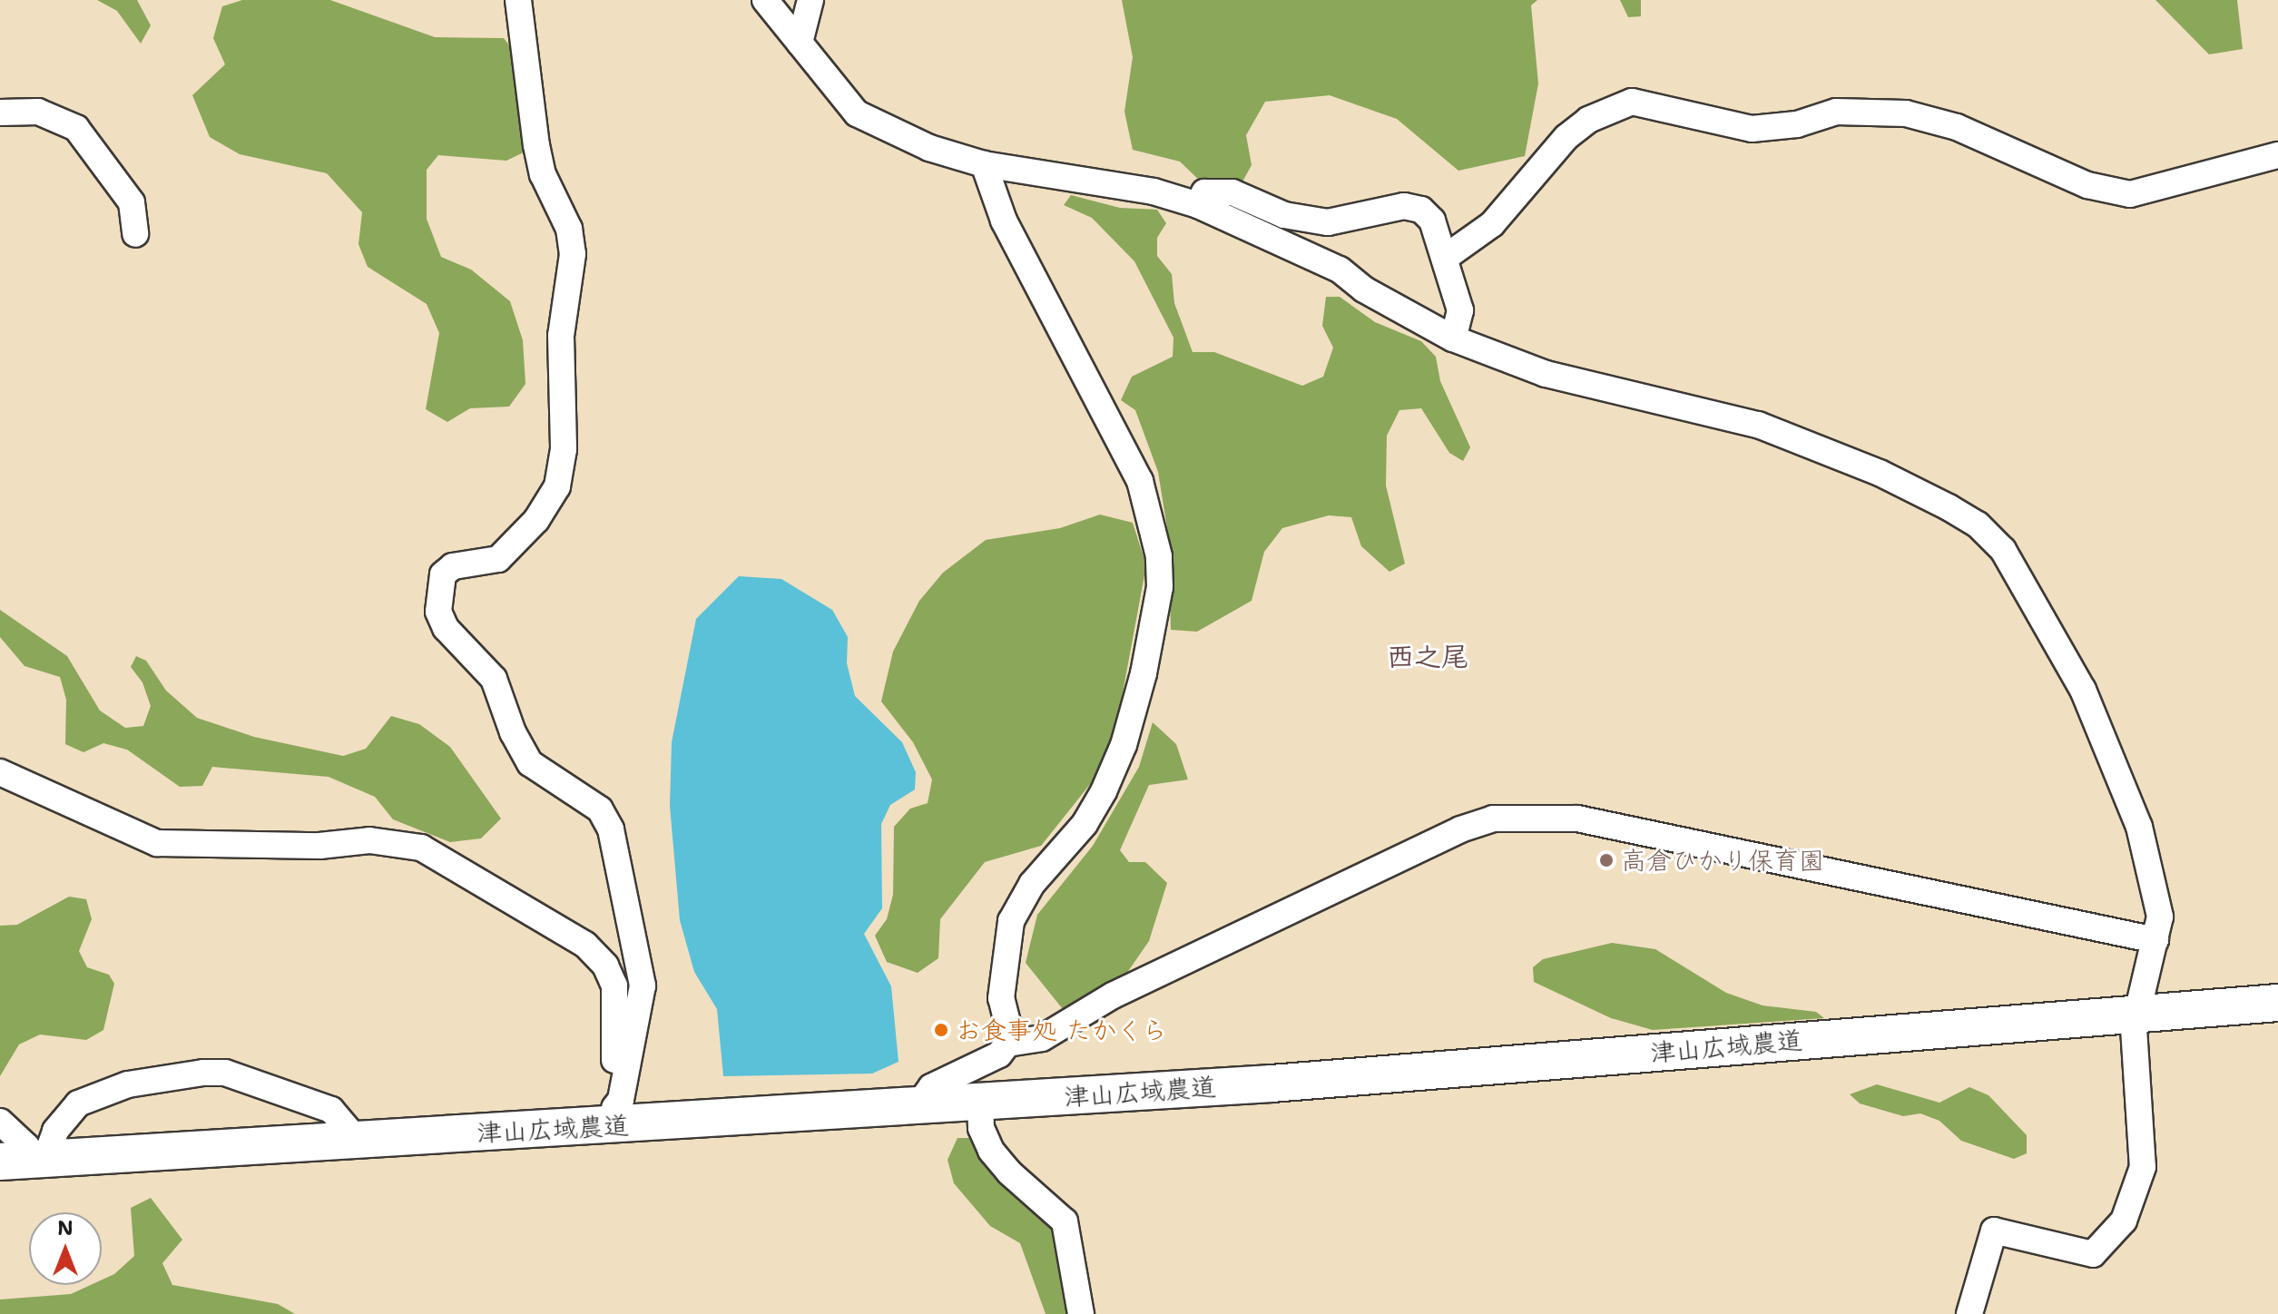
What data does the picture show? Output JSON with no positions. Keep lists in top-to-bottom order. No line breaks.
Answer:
{"streets":{"street":["津山広域農道"]},"districts":["西之尾"],"places":["高倉ひかり保育園","お食事処 たかくら"],"north":"top"}
